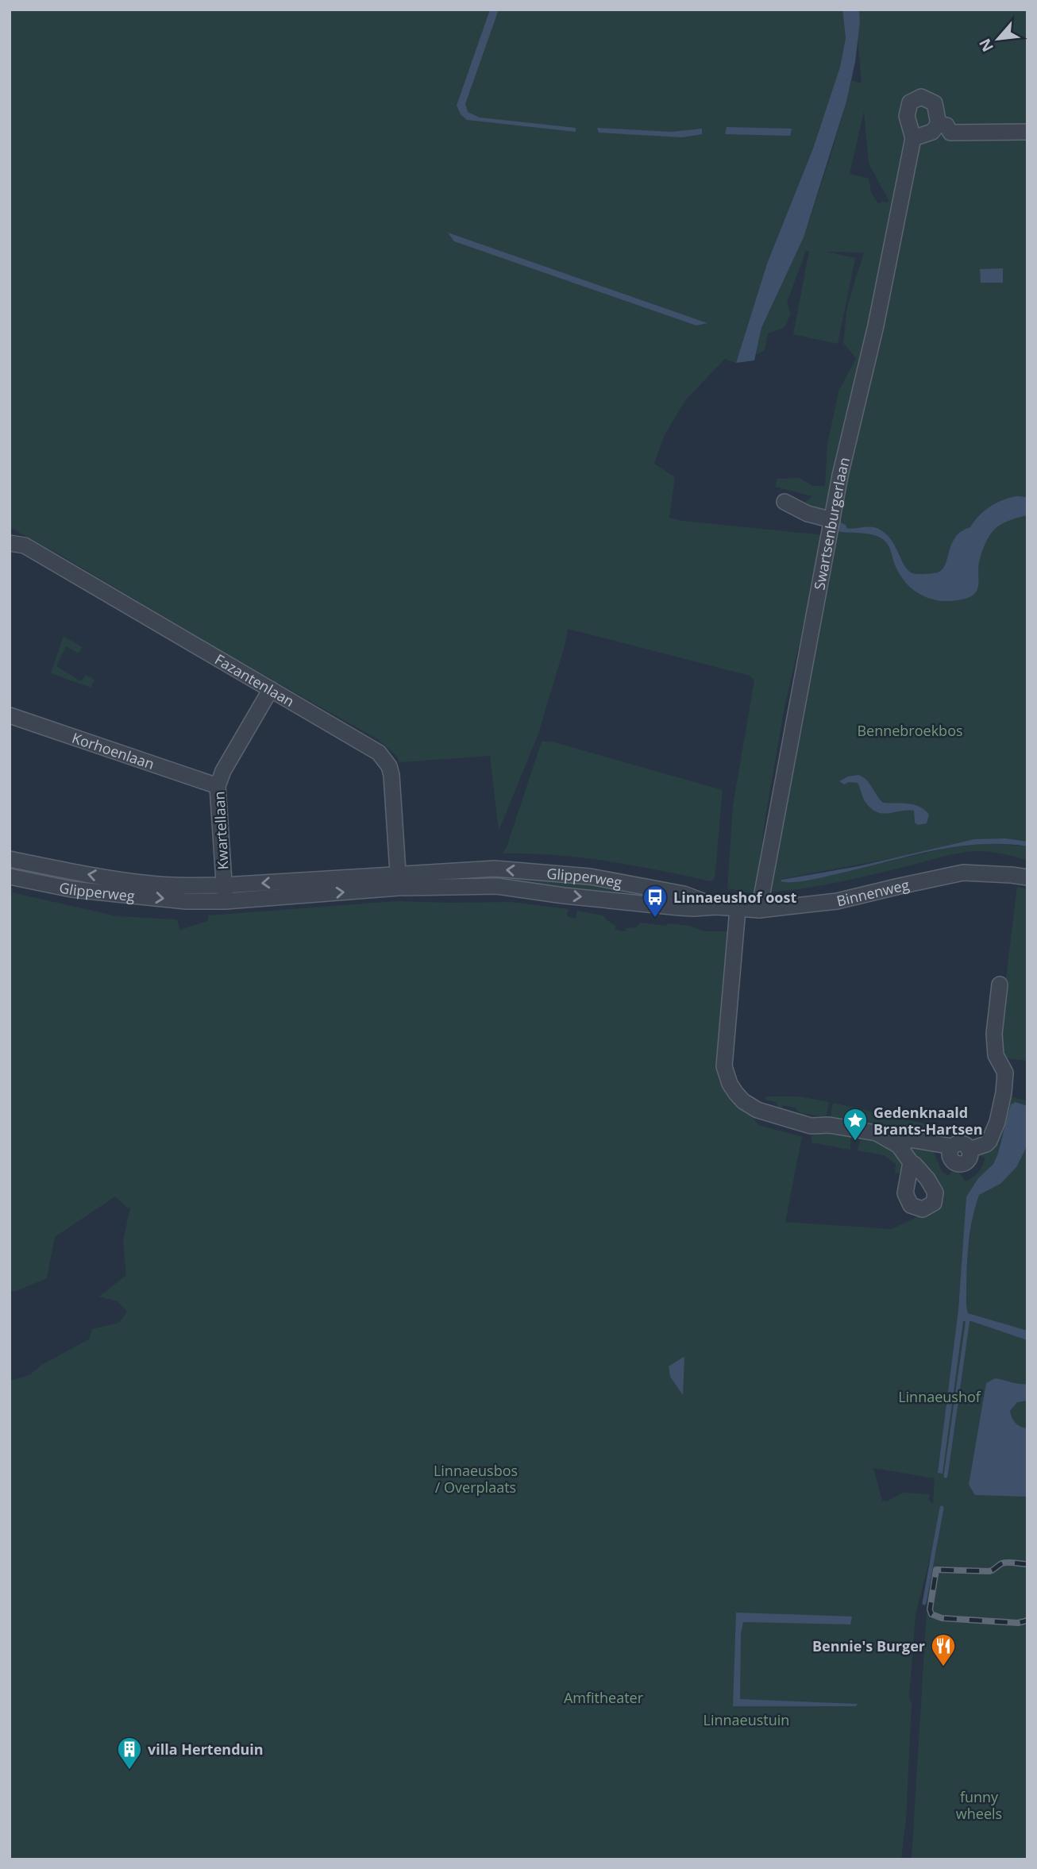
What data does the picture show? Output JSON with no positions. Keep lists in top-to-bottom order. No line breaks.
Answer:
{"streets":{"street":["Swartsenburgerlaan","Fazantenlaan","Korhoenlaan","Kwartellaan","Glipperweg","Binnenweg"]},"crossings":[["Swartsenburgerlaan","Binnenweg"],["Fazantenlaan","Kwartellaan"],["Fazantenlaan","Glipperweg"],["Korhoenlaan","Kwartellaan"],["Kwartellaan","Glipperweg"],["Glipperweg","Binnenweg"]],"parks":["Bennebroekbos","Linnaeushof","Linnaeusbos / Overplaats","Amfitheater","Linnaeustuin","funny wheels"],"places":{"bus stop":["Linnaeushof oost"],"place":["Gedenknaald Brants-Hartsen"],"restaurant":["Bennie's Burger"],"building":["villa Hertenduin"]},"north":"bottom left"}
